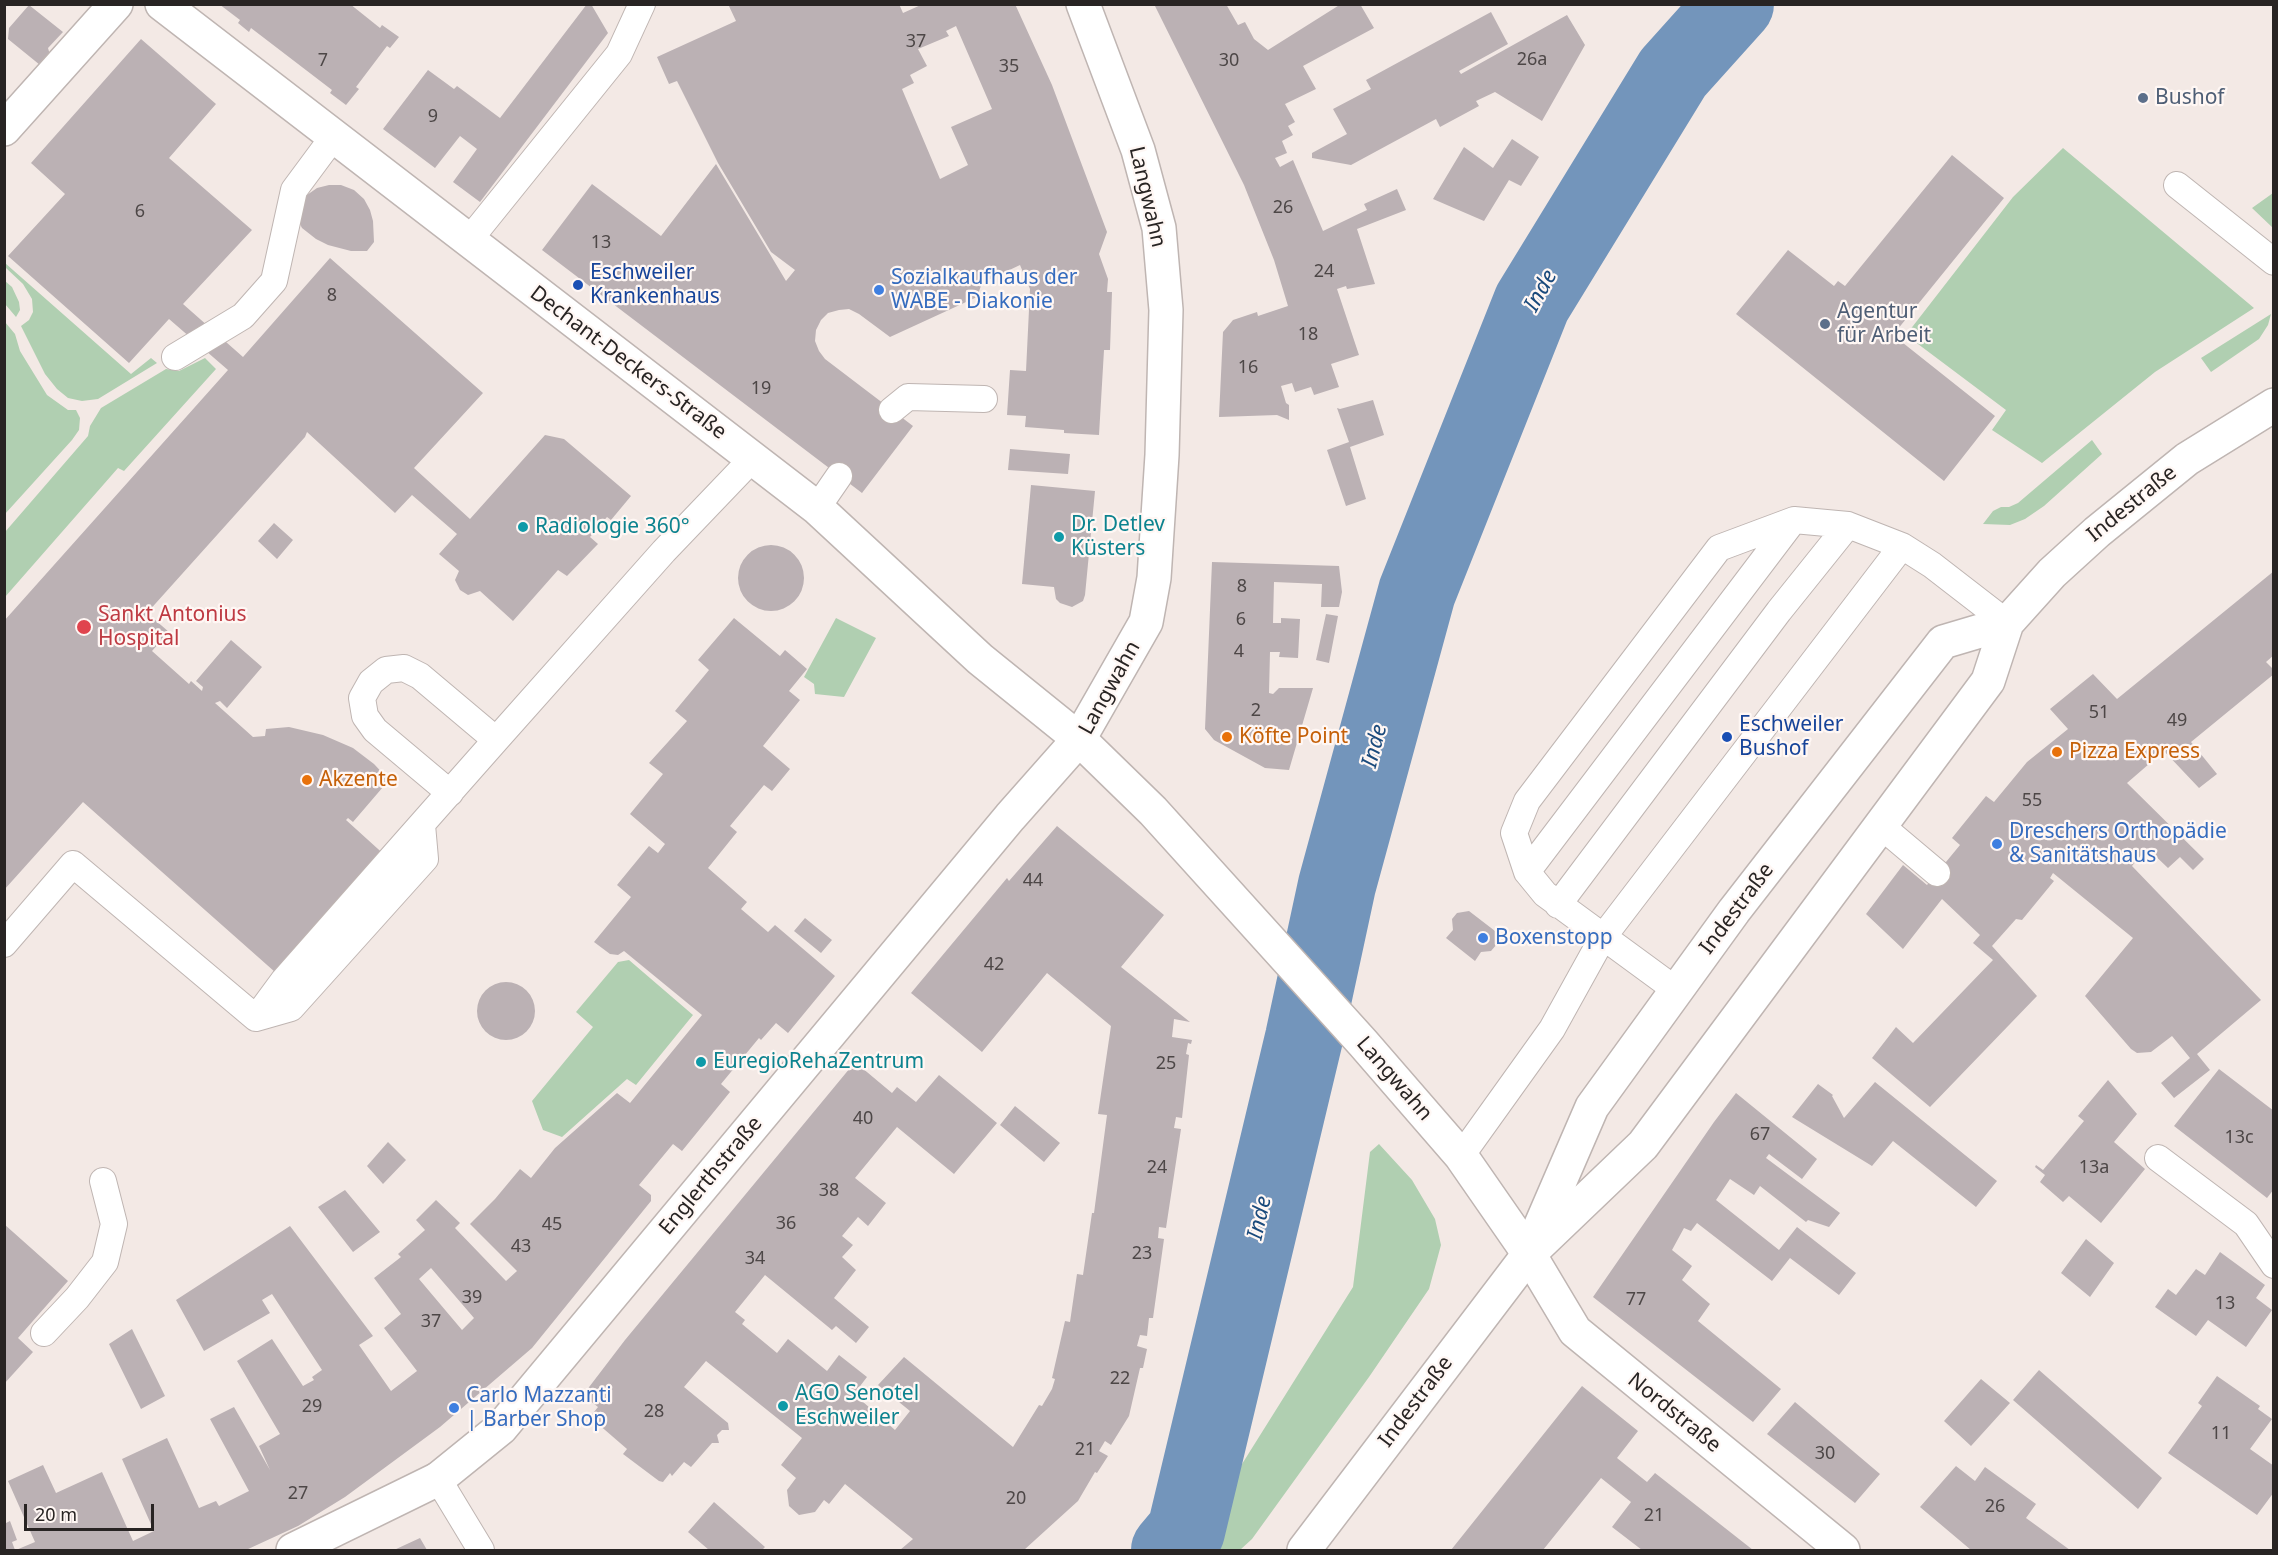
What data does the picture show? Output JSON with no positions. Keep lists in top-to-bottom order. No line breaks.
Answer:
{"streets":{"main road":["Langwahn","Dechant-Deckers-Straße","Indestraße","Englerthstraße","Nordstraße"]},"crossings":[["Langwahn","Dechant-Deckers-Straße"],["Langwahn","Indestraße"],["Langwahn","Englerthstraße"],["Langwahn","Nordstraße"],["Dechant-Deckers-Straße","Englerthstraße"],["Indestraße","Nordstraße"]],"water":["Inde"],"places":["Bushof","Eschweiler Krankenhaus","Sozialkaufhaus der WABE - Diakonie","Agentur für Arbeit","Radiologie 360°","Dr. Detlev Küsters","Sankt Antonius Hospital","Köfte Point","Eschweiler Bushof","Pizza Express","Akzente","Dreschers Orthopädie & Sanitätshaus","Boxenstopp","EuregioRehaZentrum","AGO Senotel Eschweiler","Carlo Mazzanti | Barber Shop"],"house_numbers":["37","26a","7","30","35","9","26","6","13","24","8","18","16","19","8","6","4","2","51","49","55","44","42","25","40","67","13c","24","13a","38","36","45","43","23","34","39","77","13","37","22","29","28","11","21","30","27","20","26","21"],"scale_bar":"20 m"}
